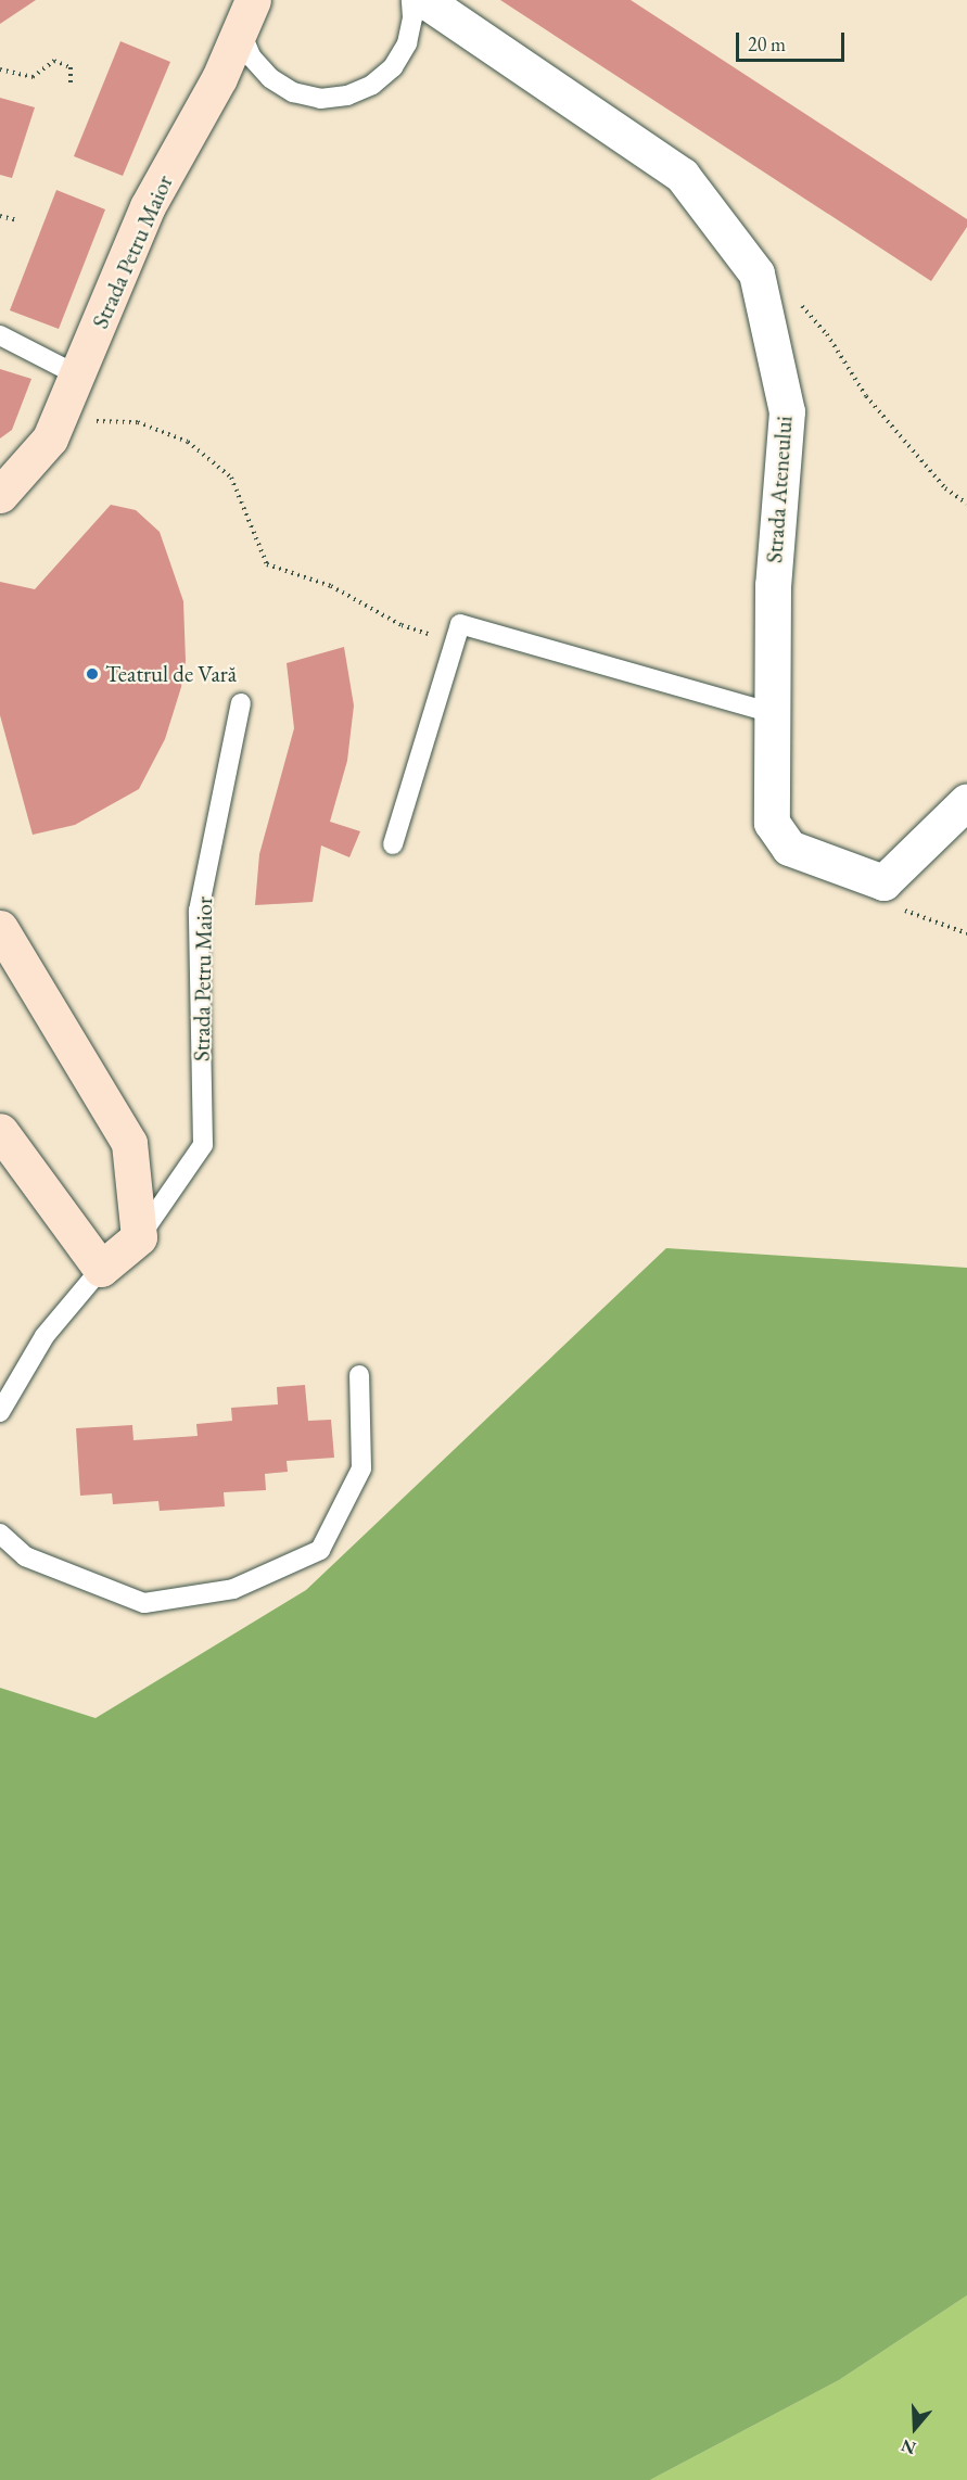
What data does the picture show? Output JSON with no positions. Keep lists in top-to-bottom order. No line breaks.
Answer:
{"streets":{"street":["Strada Petru Maior","Strada Ateneului"]},"places":["Teatrul de Vară"],"scale_bar":"20 m","north":"bottom"}
